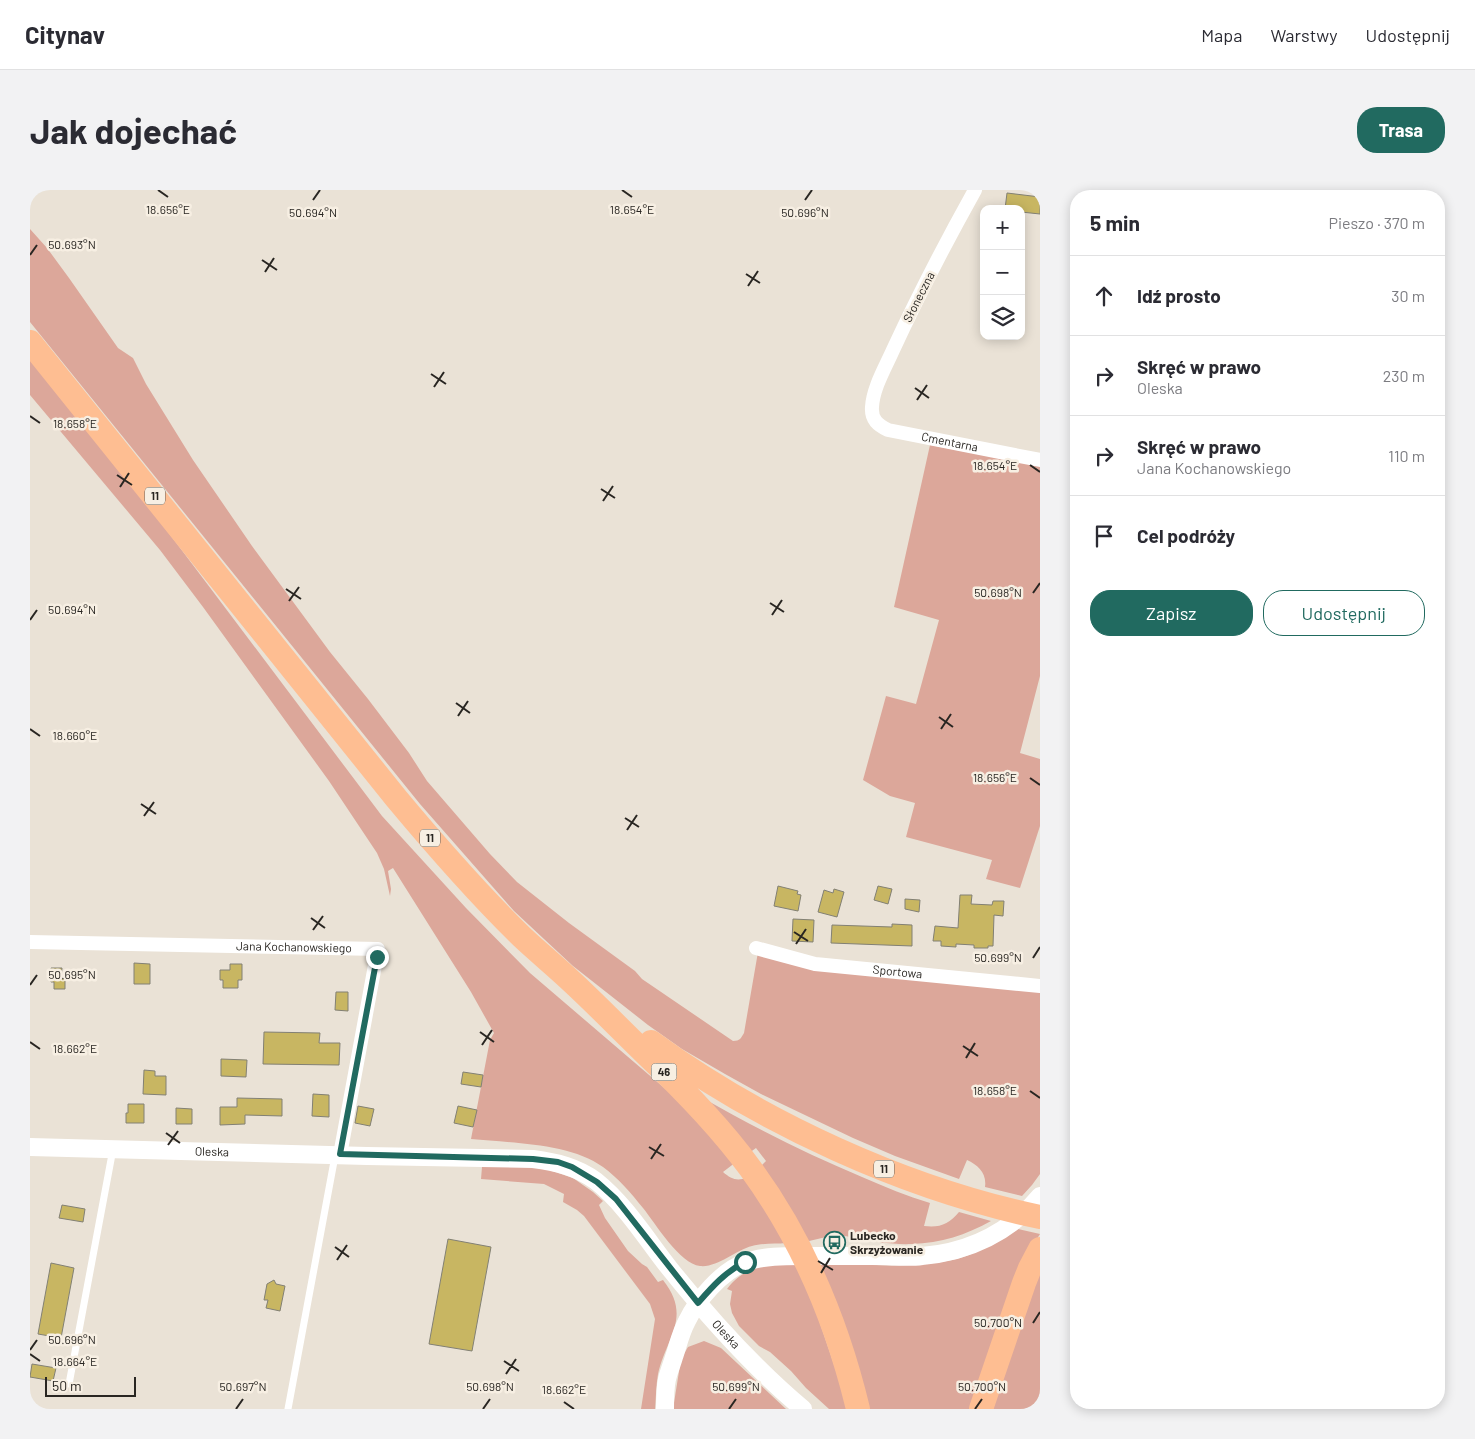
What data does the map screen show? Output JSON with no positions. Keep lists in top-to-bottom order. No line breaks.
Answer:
{"streets":{"highway":["11","46"],"street":["Słoneczna","Cmentarna","Jana Kochanowskiego","Sportowa","Oleska"]},"crossings":[["Słoneczna","Cmentarna"],["11","46"],["Jana Kochanowskiego","Oleska"]],"places":{"bus stop":["Lubecko Skrzyżowanie"]},"scale_bar":"50 m","page":{"header":"Citynav","nav":["Mapa","Warstwy","Udostępnij"],"buttons":["Trasa",["Zapisz","Udostępnij"]],"title":"Jak dojechać","heading":["5 min","Pieszo · 370 m"],"map_buttons":["+","−"],"list":[["Idź prosto","30 m"],["Skręć w prawo","Oleska","230 m"],["Skręć w prawo","Jana Kochanowskiego","110 m"],"Cel podróży"],"scale":"50 m"},"coordinates":["18.656°E","18.654°E","50.694°N","50.696°N","50.693°N","18.658°E","50.698°N","18.660°E","50.699°N","50.695°N","18.662°E","50.700°N","18.664°E","50.697°N"]}
